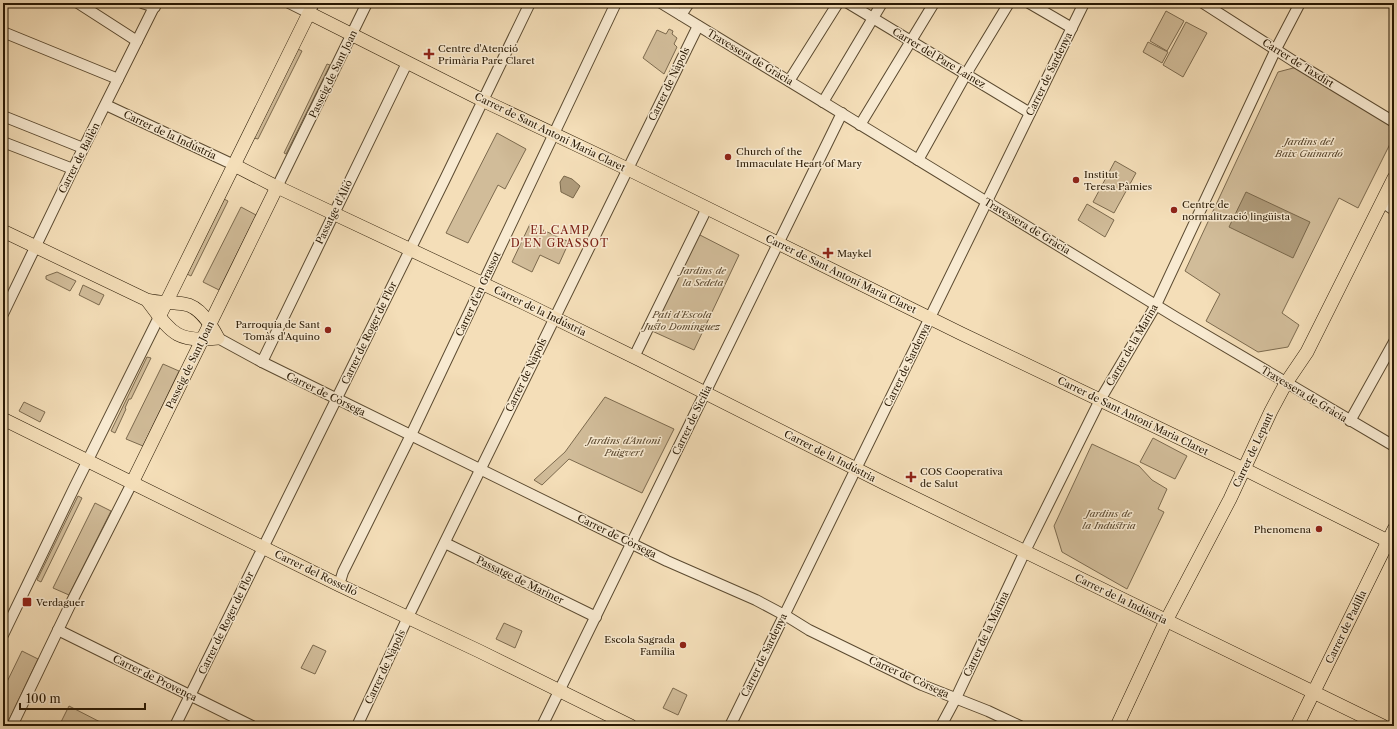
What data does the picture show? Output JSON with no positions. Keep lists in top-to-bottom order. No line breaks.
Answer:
{"streets":{"main road":["Passeig de Sant Joan","Carrer de Sant Antoni Maria Claret","Carrer de la Indústria","Carrer de Lepant","Carrer del Rosselló","Carrer de Padilla"],"street":["Travessera de Gràcia","Carrer del Pare Laínez","Carrer de Taxdirt","Carrer de Sardenya","Carrer de Nàpols","Carrer de Bailèn","Passatge d'Alió","Carrer d'en Grassot","Carrer de Roger de Flor","Carrer de la Marina","Carrer de Còrsega","Carrer de Sicília","Passatge de Mariner","Carrer de Provença"]},"crossings":[["Travessera de Gràcia","Carrer de Sardenya"],["Travessera de Gràcia","Carrer de Nàpols"],["Travessera de Gràcia","Carrer de la Marina"],["Travessera de Gràcia","Carrer de Sicília"],["Travessera de Gràcia","Carrer de Lepant"],["Carrer del Pare Laínez","Carrer de Sardenya"],["Carrer de Taxdirt","Carrer de la Marina"],["Passeig de Sant Joan","Carrer de Sant Antoni Maria Claret"],["Passeig de Sant Joan","Carrer de la Indústria"],["Passeig de Sant Joan","Carrer del Rosselló"],["Passeig de Sant Joan","Carrer de Provença"],["Carrer de Sardenya","Carrer de Sant Antoni Maria Claret"],["Carrer de Sardenya","Carrer de la Indústria"],["Carrer de Sardenya","Carrer de Còrsega"],["Carrer de Nàpols","Carrer de Sant Antoni Maria Claret"],["Carrer de Nàpols","Carrer de la Indústria"],["Carrer de Nàpols","Carrer de Còrsega"],["Carrer de Nàpols","Carrer del Rosselló"],["Carrer de Nàpols","Passatge de Mariner"],["Carrer de Sant Antoni Maria Claret","Passatge d'Alió"],["Carrer de Sant Antoni Maria Claret","Carrer d'en Grassot"],["Carrer de Sant Antoni Maria Claret","Carrer de Roger de Flor"],["Carrer de Sant Antoni Maria Claret","Carrer de la Marina"],["Carrer de Sant Antoni Maria Claret","Carrer de Sicília"],["Carrer de Sant Antoni Maria Claret","Carrer de Lepant"],["Carrer de Sant Antoni Maria Claret","Carrer de Padilla"],["Carrer de la Indústria","Carrer de Bailèn"],["Carrer de la Indústria","Passatge d'Alió"],["Carrer de la Indústria","Carrer d'en Grassot"],["Carrer de la Indústria","Carrer de Roger de Flor"],["Carrer de la Indústria","Carrer de la Marina"],["Carrer de la Indústria","Carrer de Sicília"],["Carrer de la Indústria","Carrer de Lepant"],["Carrer de la Indústria","Carrer de Padilla"],["Passatge d'Alió","Carrer de Còrsega"],["Carrer d'en Grassot","Carrer de Còrsega"],["Carrer d'en Grassot","Carrer del Rosselló"],["Carrer de Roger de Flor","Carrer de Còrsega"],["Carrer de Roger de Flor","Carrer del Rosselló"],["Carrer de Roger de Flor","Carrer de Provença"],["Carrer de la Marina","Carrer de Còrsega"],["Carrer de Còrsega","Carrer de Sicília"],["Carrer de Sicília","Carrer del Rosselló"],["Carrer de Sicília","Passatge de Mariner"]],"districts":["EL CAMP D'EN GRASSOT"],"parks":["Jardins del Baix Guinardó","Jardins de la Sedeta","Pati d'Escola Justo Domínguez","Jardins d'Antoni Puigvert","Jardins de la Indústria"],"places":{"health":["Centre d'Atenció Primària Pare Claret","Maykel","COS Cooperativa de Salut"],"other":["Church of the Immaculate Heart of Mary","Institut Teresa Pàmies","Centre de normalització lingüista","Parroquia de Sant Tomàs d'Aquino","Phenomena","Escola Sagrada Família"],"transit":["Verdaguer"]},"scale_bar":"100 m"}
